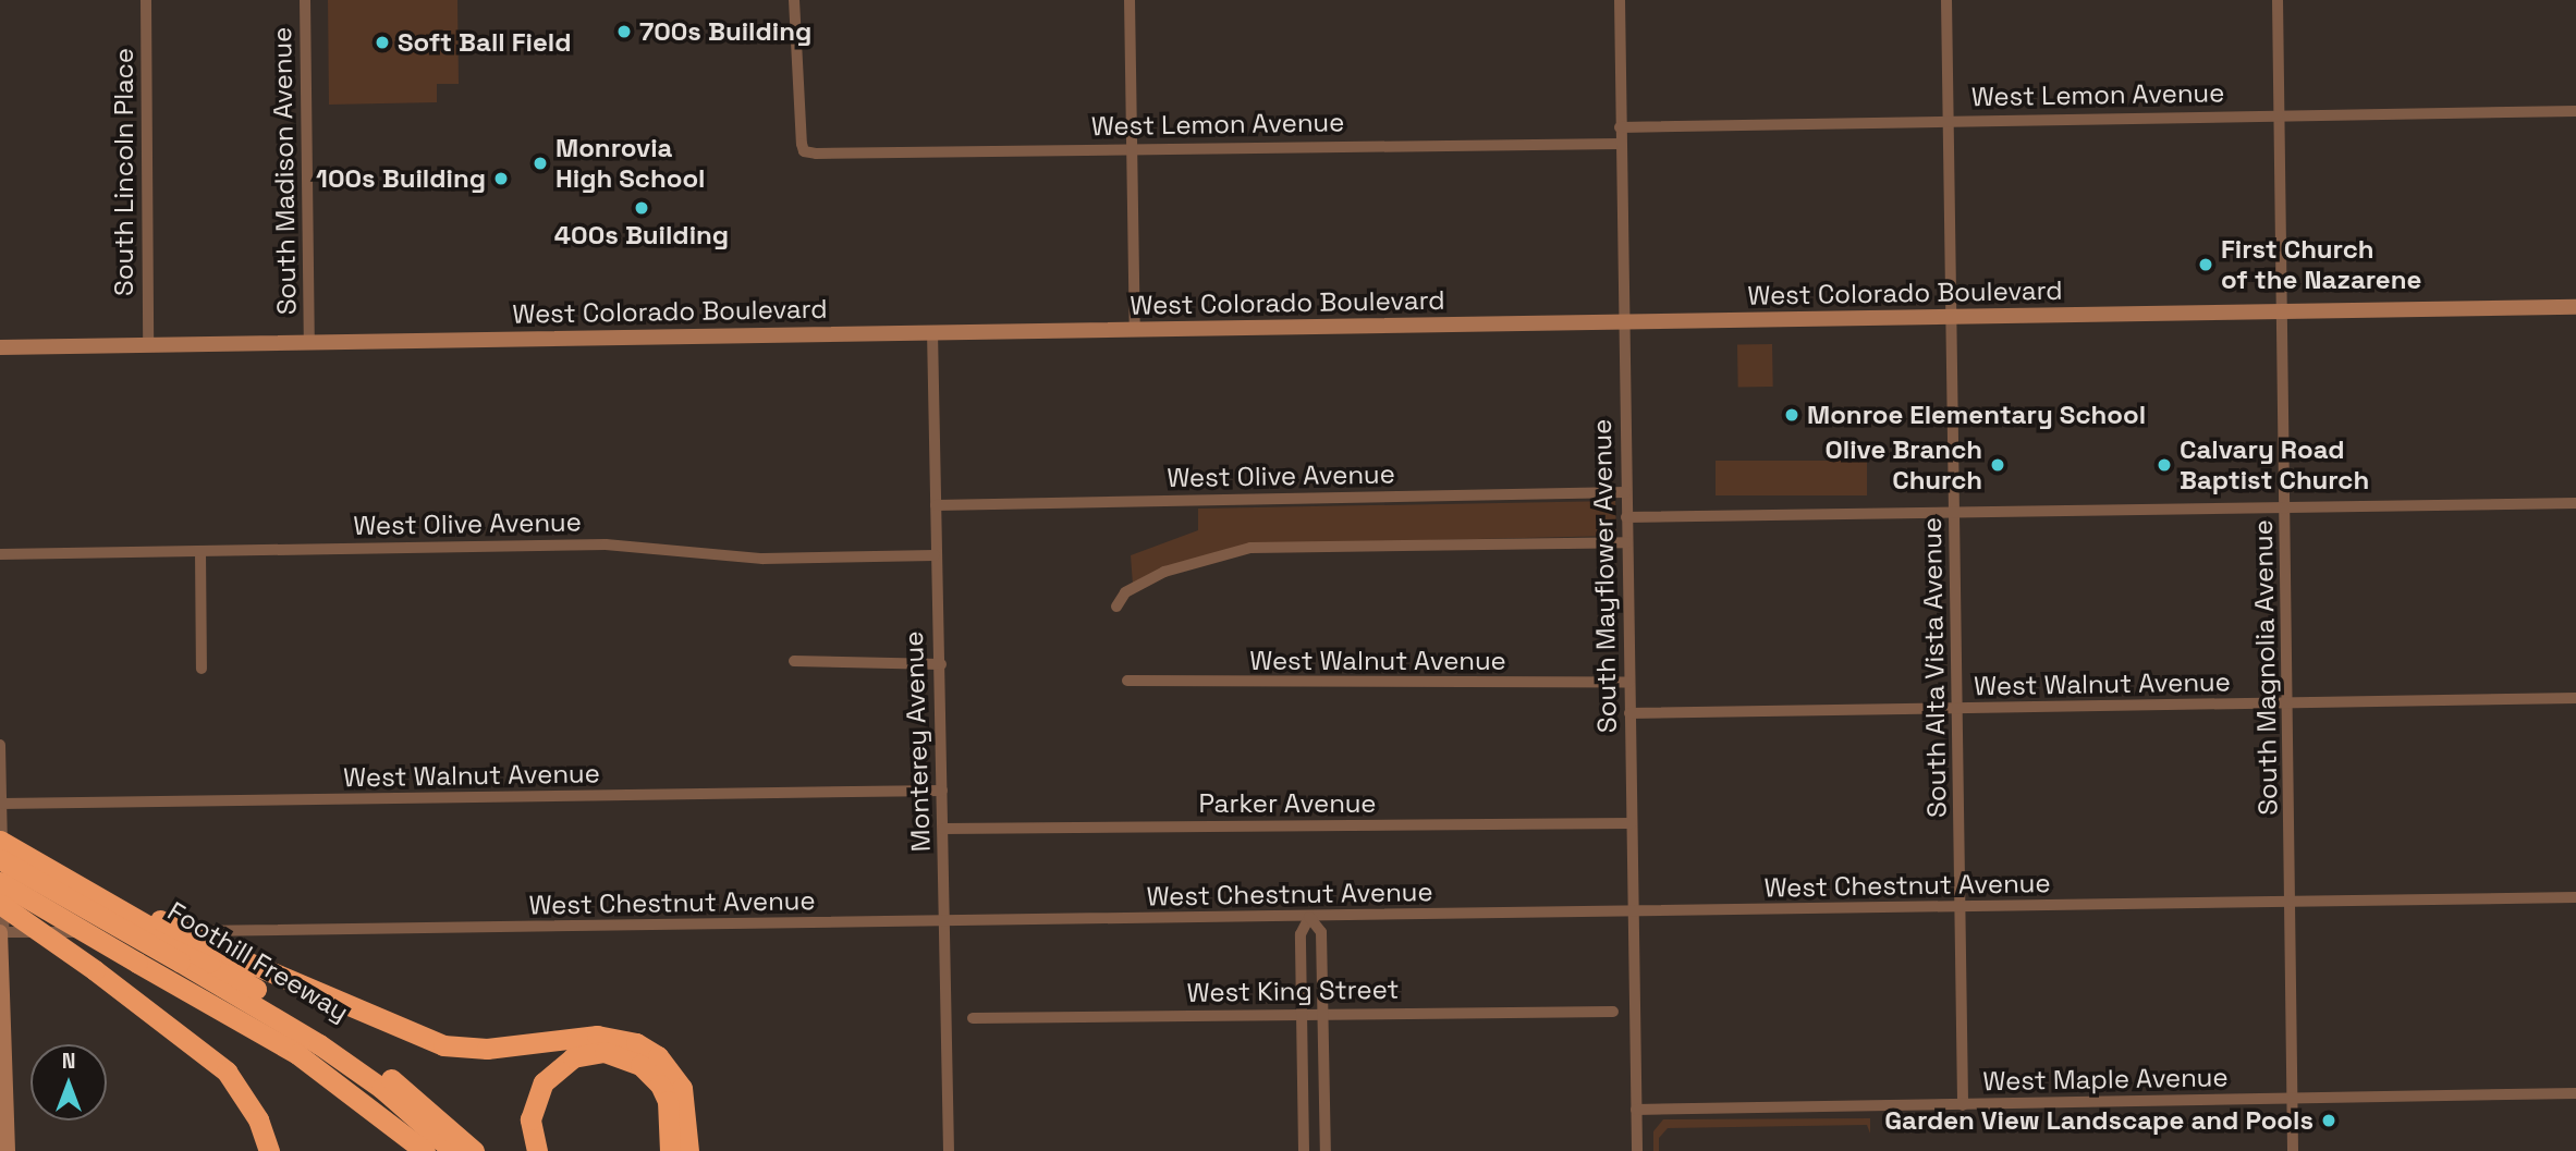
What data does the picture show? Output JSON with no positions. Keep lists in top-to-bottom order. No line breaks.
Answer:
{"streets":{"highway":["Foothill Freeway"],"street":["West Lemon Avenue","South Madison Avenue","South Lincoln Place","West Colorado Boulevard","West Olive Avenue","South Mayflower Avenue","West Walnut Avenue","South Alta Vista Avenue","South Magnolia Avenue","Monterey Avenue","Parker Avenue","West Chestnut Avenue","West King Street","West Maple Avenue"]},"crossings":[["West Lemon Avenue","South Mayflower Avenue"],["West Lemon Avenue","South Alta Vista Avenue"],["West Lemon Avenue","South Magnolia Avenue"],["South Madison Avenue","West Colorado Boulevard"],["South Lincoln Place","West Colorado Boulevard"],["West Colorado Boulevard","South Mayflower Avenue"],["West Colorado Boulevard","South Alta Vista Avenue"],["West Colorado Boulevard","South Magnolia Avenue"],["West Colorado Boulevard","Monterey Avenue"],["West Olive Avenue","South Mayflower Avenue"],["West Olive Avenue","Monterey Avenue"],["South Mayflower Avenue","West Walnut Avenue"],["South Mayflower Avenue","Parker Avenue"],["South Mayflower Avenue","West Chestnut Avenue"],["South Mayflower Avenue","West Maple Avenue"],["West Walnut Avenue","South Alta Vista Avenue"],["West Walnut Avenue","South Magnolia Avenue"],["West Walnut Avenue","Monterey Avenue"],["South Alta Vista Avenue","West Chestnut Avenue"],["South Alta Vista Avenue","West Maple Avenue"],["South Magnolia Avenue","West Chestnut Avenue"],["South Magnolia Avenue","West Maple Avenue"],["Monterey Avenue","Parker Avenue"],["Monterey Avenue","West Chestnut Avenue"]],"places":["700s Building","Soft Ball Field","Monrovia High School","100s Building","400s Building","First Church of the Nazarene","Monroe Elementary School","Olive Branch Church","Calvary Road Baptist Church","Garden View Landscape and Pools"],"north":"top"}
